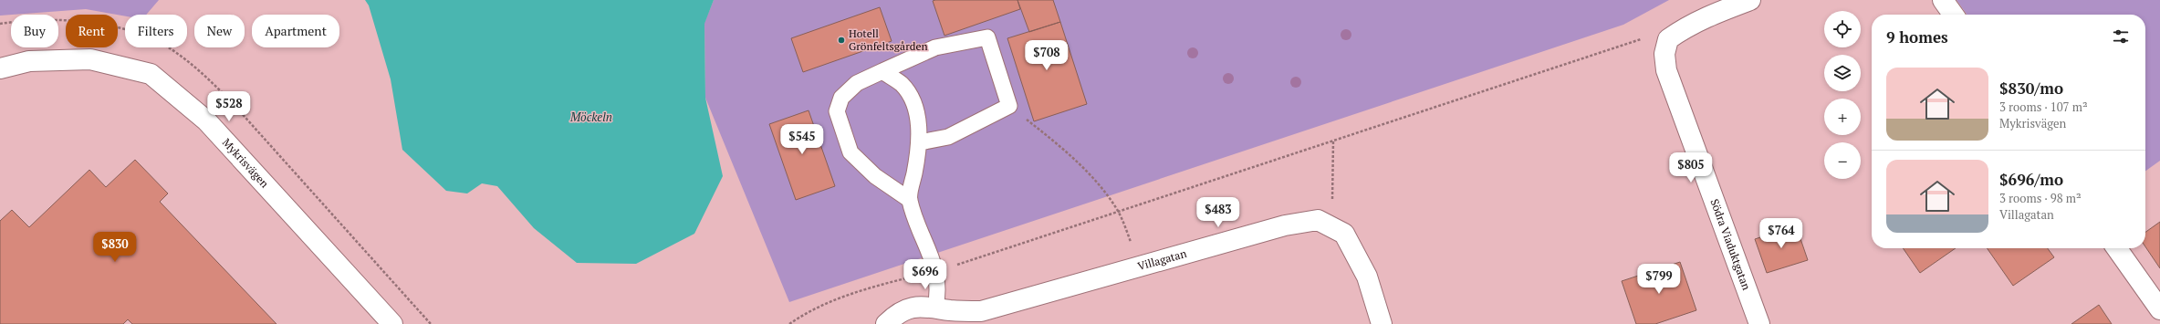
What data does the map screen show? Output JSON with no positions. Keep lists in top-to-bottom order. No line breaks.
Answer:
{"streets":{"street":["Mykrisvägen","Södra Viaduktgatan","Villagatan"]},"water":["Möckeln"],"places":["Hotell Grönfeltsgården"],"page":{"map_buttons":["+","−"],"chip":["Buy","Rent","Filters","New","Apartment"],"heading":"9 homes","price":["$708","$528","$545","$805","$483","$764","$830","$696","$799"],"list":[{"name":"$830/mo","note":"3 rooms · 107 m² · Mykrisvägen"},{"name":"$696/mo","note":"3 rooms · 98 m² · Villagatan"}]}}
